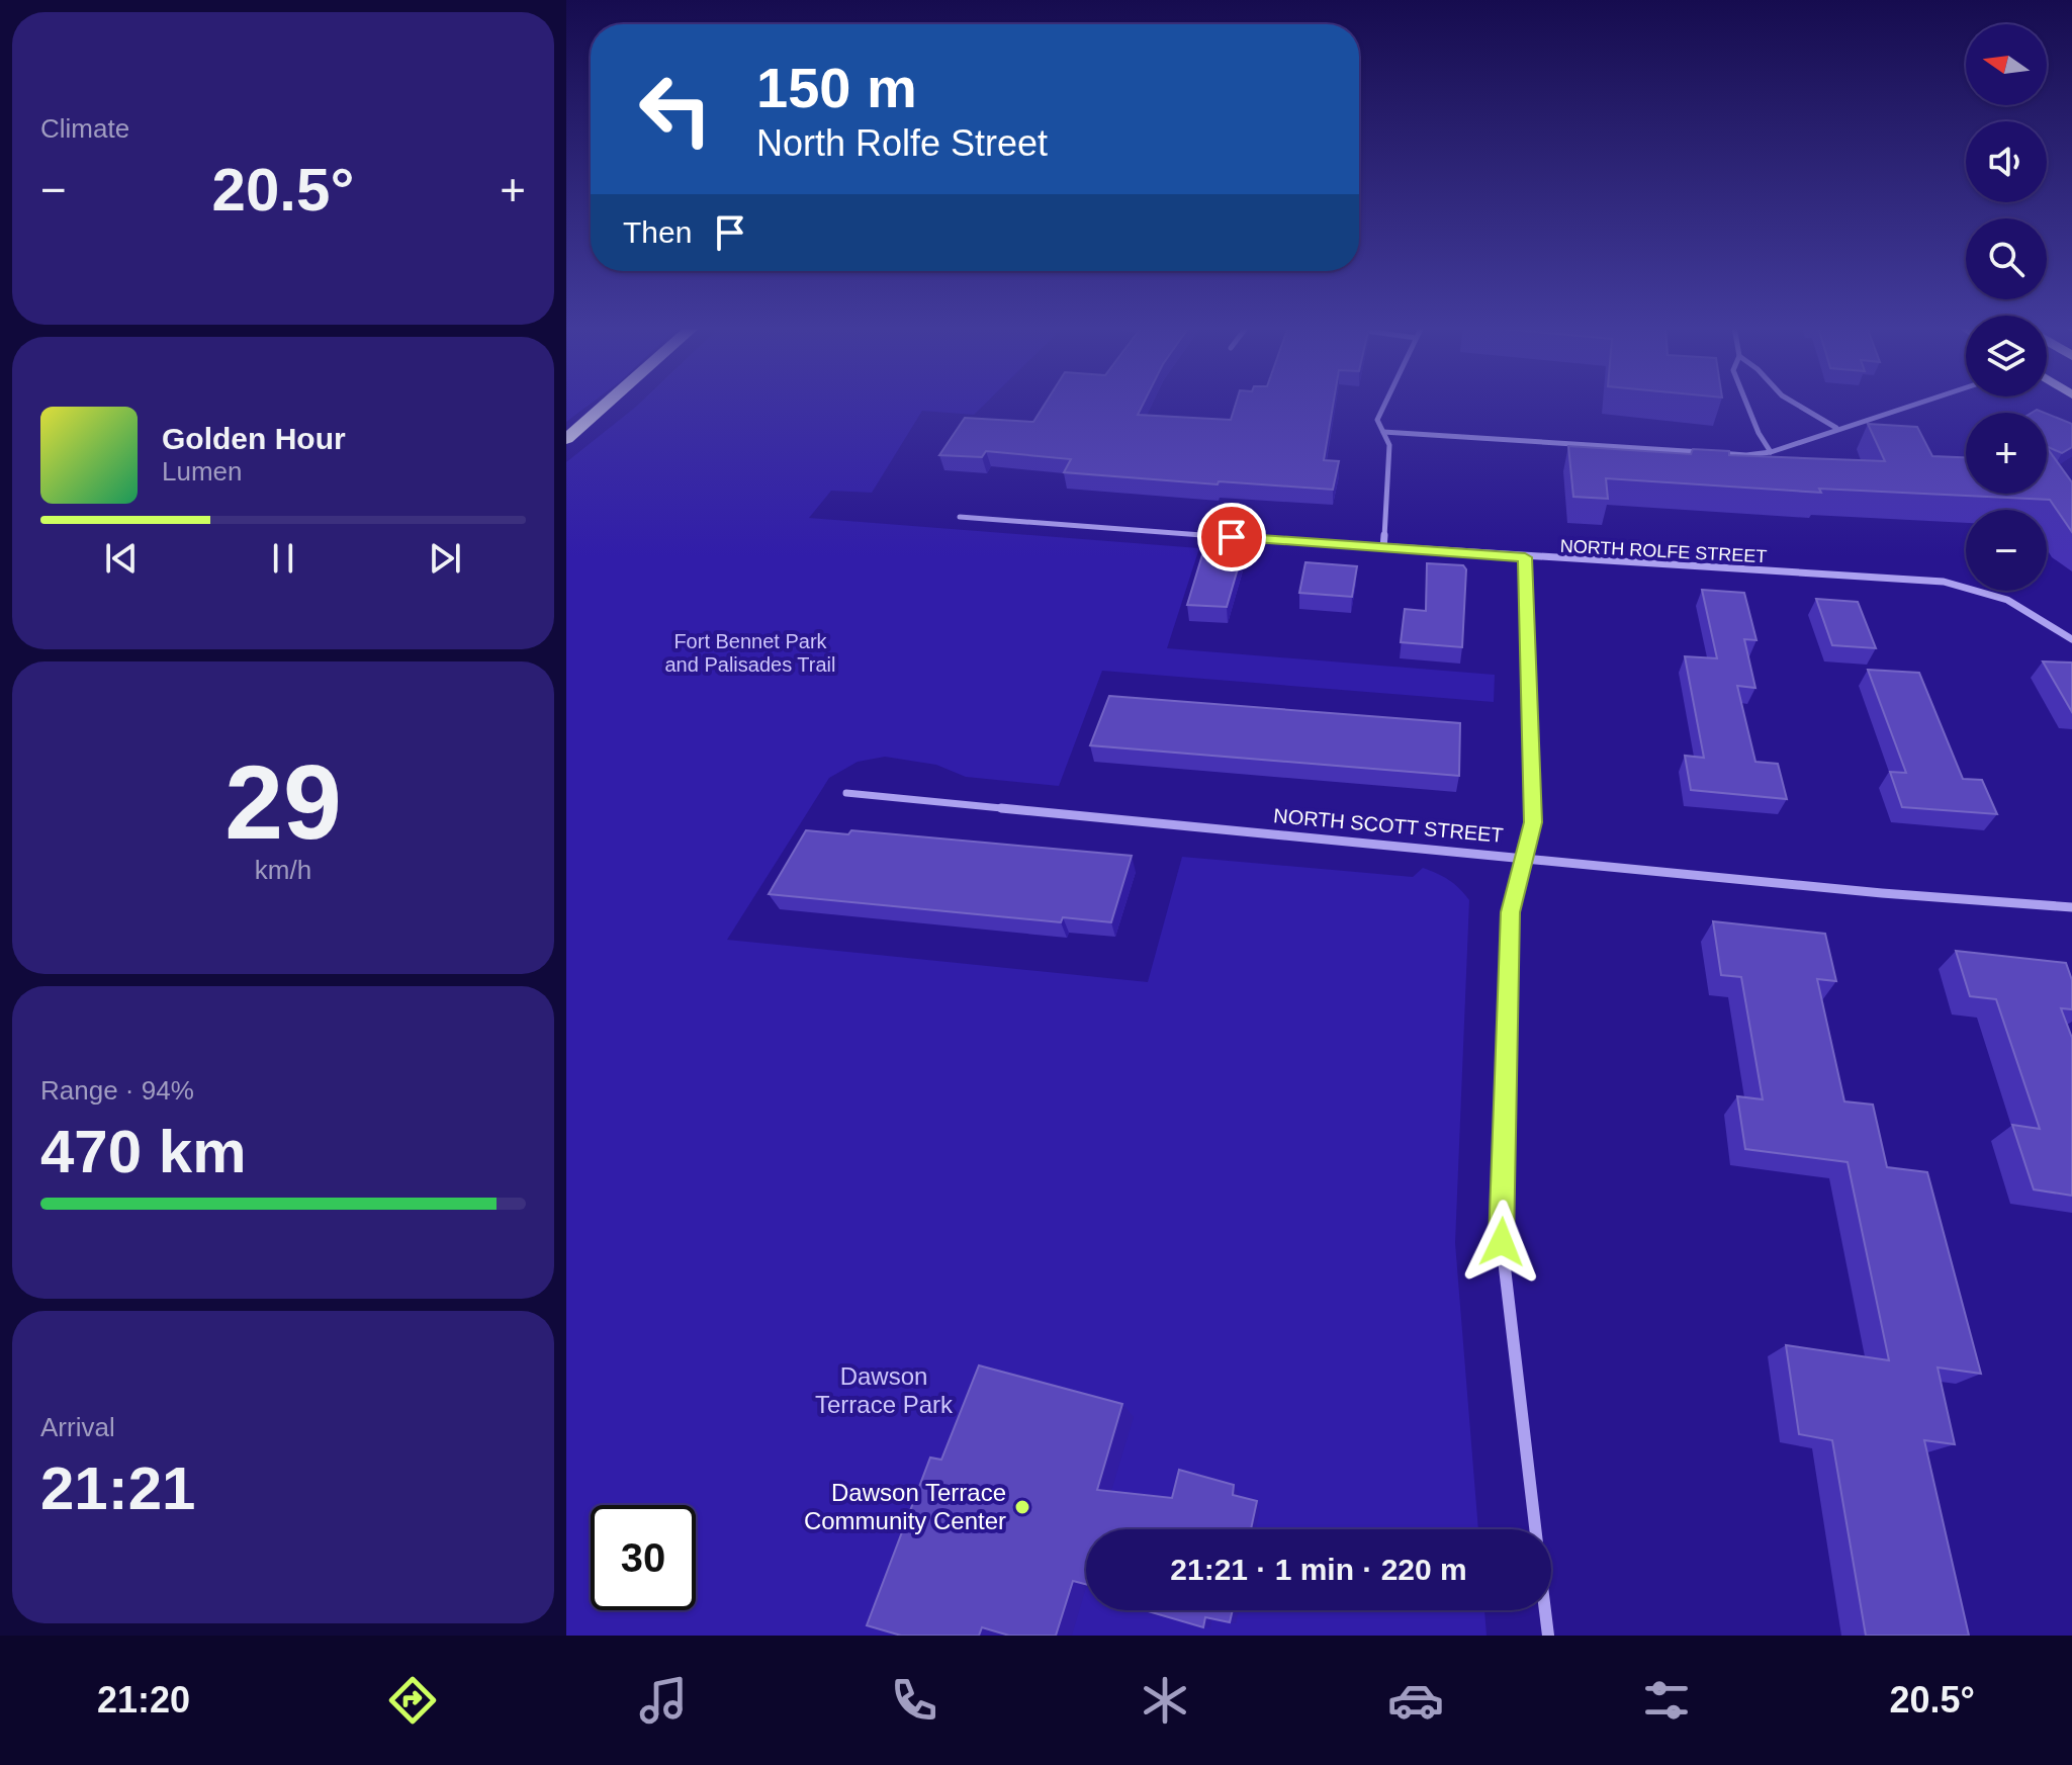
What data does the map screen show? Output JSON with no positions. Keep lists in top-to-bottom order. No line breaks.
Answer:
{"streets":{"street":["NORTH ROLFE STREET","NORTH SCOTT STREET"]},"parks":["Fort Bennet Park and Palisades Trail","Dawson Terrace Park"],"places":["Dawson Terrace Community Center"],"north":"left","page":{"tile":["Climate",["29","km/h"],["Range · 94%","470 km"],["Arrival","21:21"]],"map_buttons":["+","−"],"turn":["150 m","North Rolfe Street"],"heat":["−","20.5°","+"],"then":"Then","song":["Golden Hour","Lumen"],"limit":"30","trip":"21:21 · 1 min · 220 m","tabs":["21:20","20.5°"]}}
